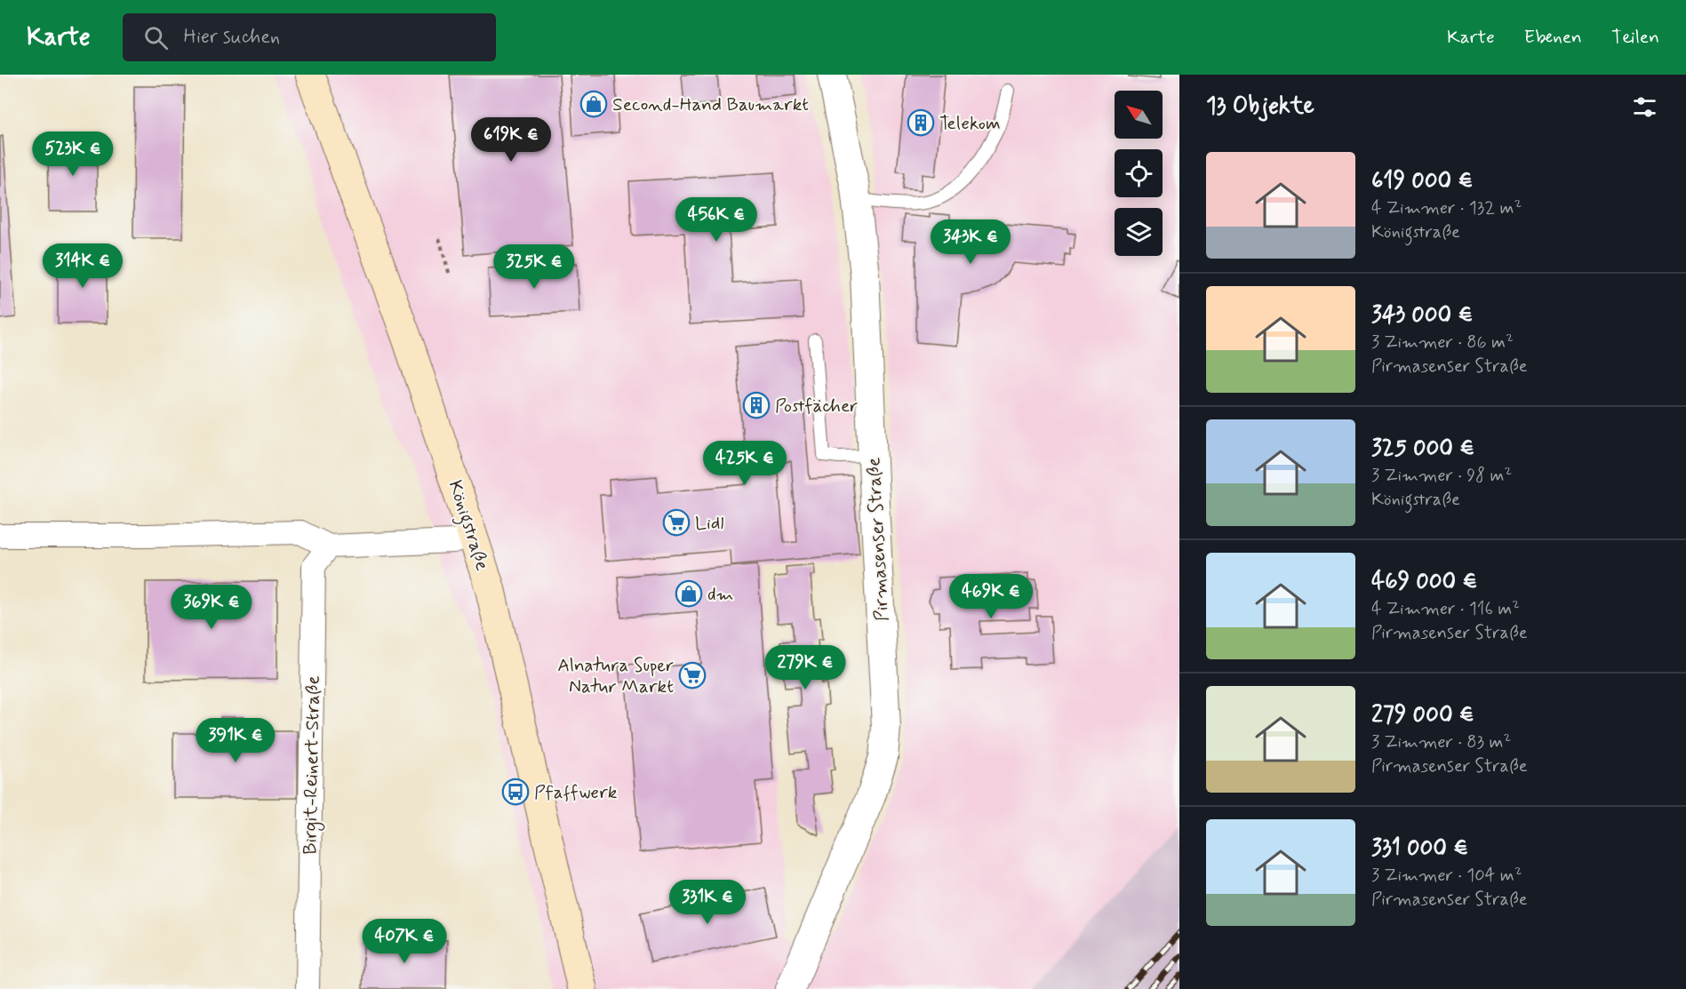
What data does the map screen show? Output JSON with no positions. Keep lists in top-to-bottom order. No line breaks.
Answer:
{"streets":{"main road":["Königstraße"],"street":["Pirmasenser Straße","Birgit-Reinert-Straße"]},"places":{"shop":["Second-Hand Baumarkt","dm"],"building":["Telekom","Postfächer"],"supermarket":["Lidl","Alnatura Super Natur Markt"],"bus stop":["Pfaffwerk"]},"north":"top left","page":{"header":"Karte","search":"Hier suchen","nav":["Karte","Ebenen","Teilen"],"heading":"13 Objekte","price":["619K €","523K €","456K €","343K €","314K €","325K €","425K €","469K €","369K €","279K €","391K €","331K €","407K €"],"list":[{"name":"619 000 €","note":"4 Zimmer · 132 m² · Königstraße"},{"name":"343 000 €","note":"3 Zimmer · 86 m² · Pirmasenser Straße"},{"name":"325 000 €","note":"3 Zimmer · 98 m² · Königstraße"},{"name":"469 000 €","note":"4 Zimmer · 116 m² · Pirmasenser Straße"},{"name":"279 000 €","note":"3 Zimmer · 83 m² · Pirmasenser Straße"},{"name":"331 000 €","note":"3 Zimmer · 104 m² · Pirmasenser Straße"}]}}
